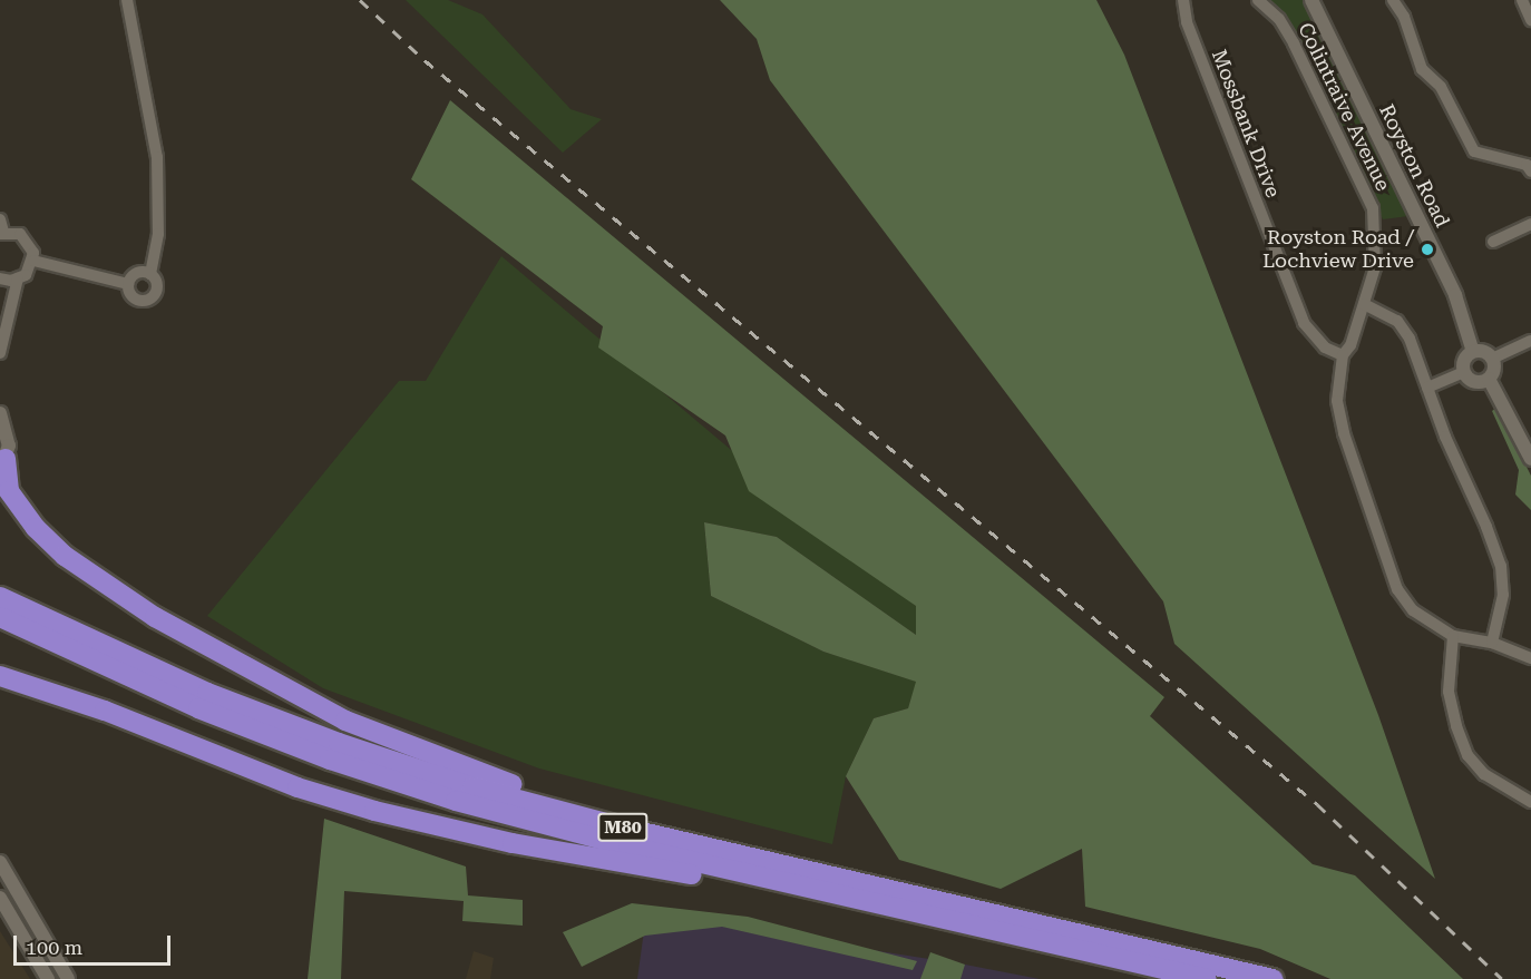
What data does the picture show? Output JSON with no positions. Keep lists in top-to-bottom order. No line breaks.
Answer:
{"streets":{"highway":["M80"],"street":["Colintraive Avenue","Mossbank Drive","Royston Road"]},"crossings":[["Colintraive Avenue","Mossbank Drive"]],"places":["Royston Road / Lochview Drive"],"scale_bar":"100 m"}
